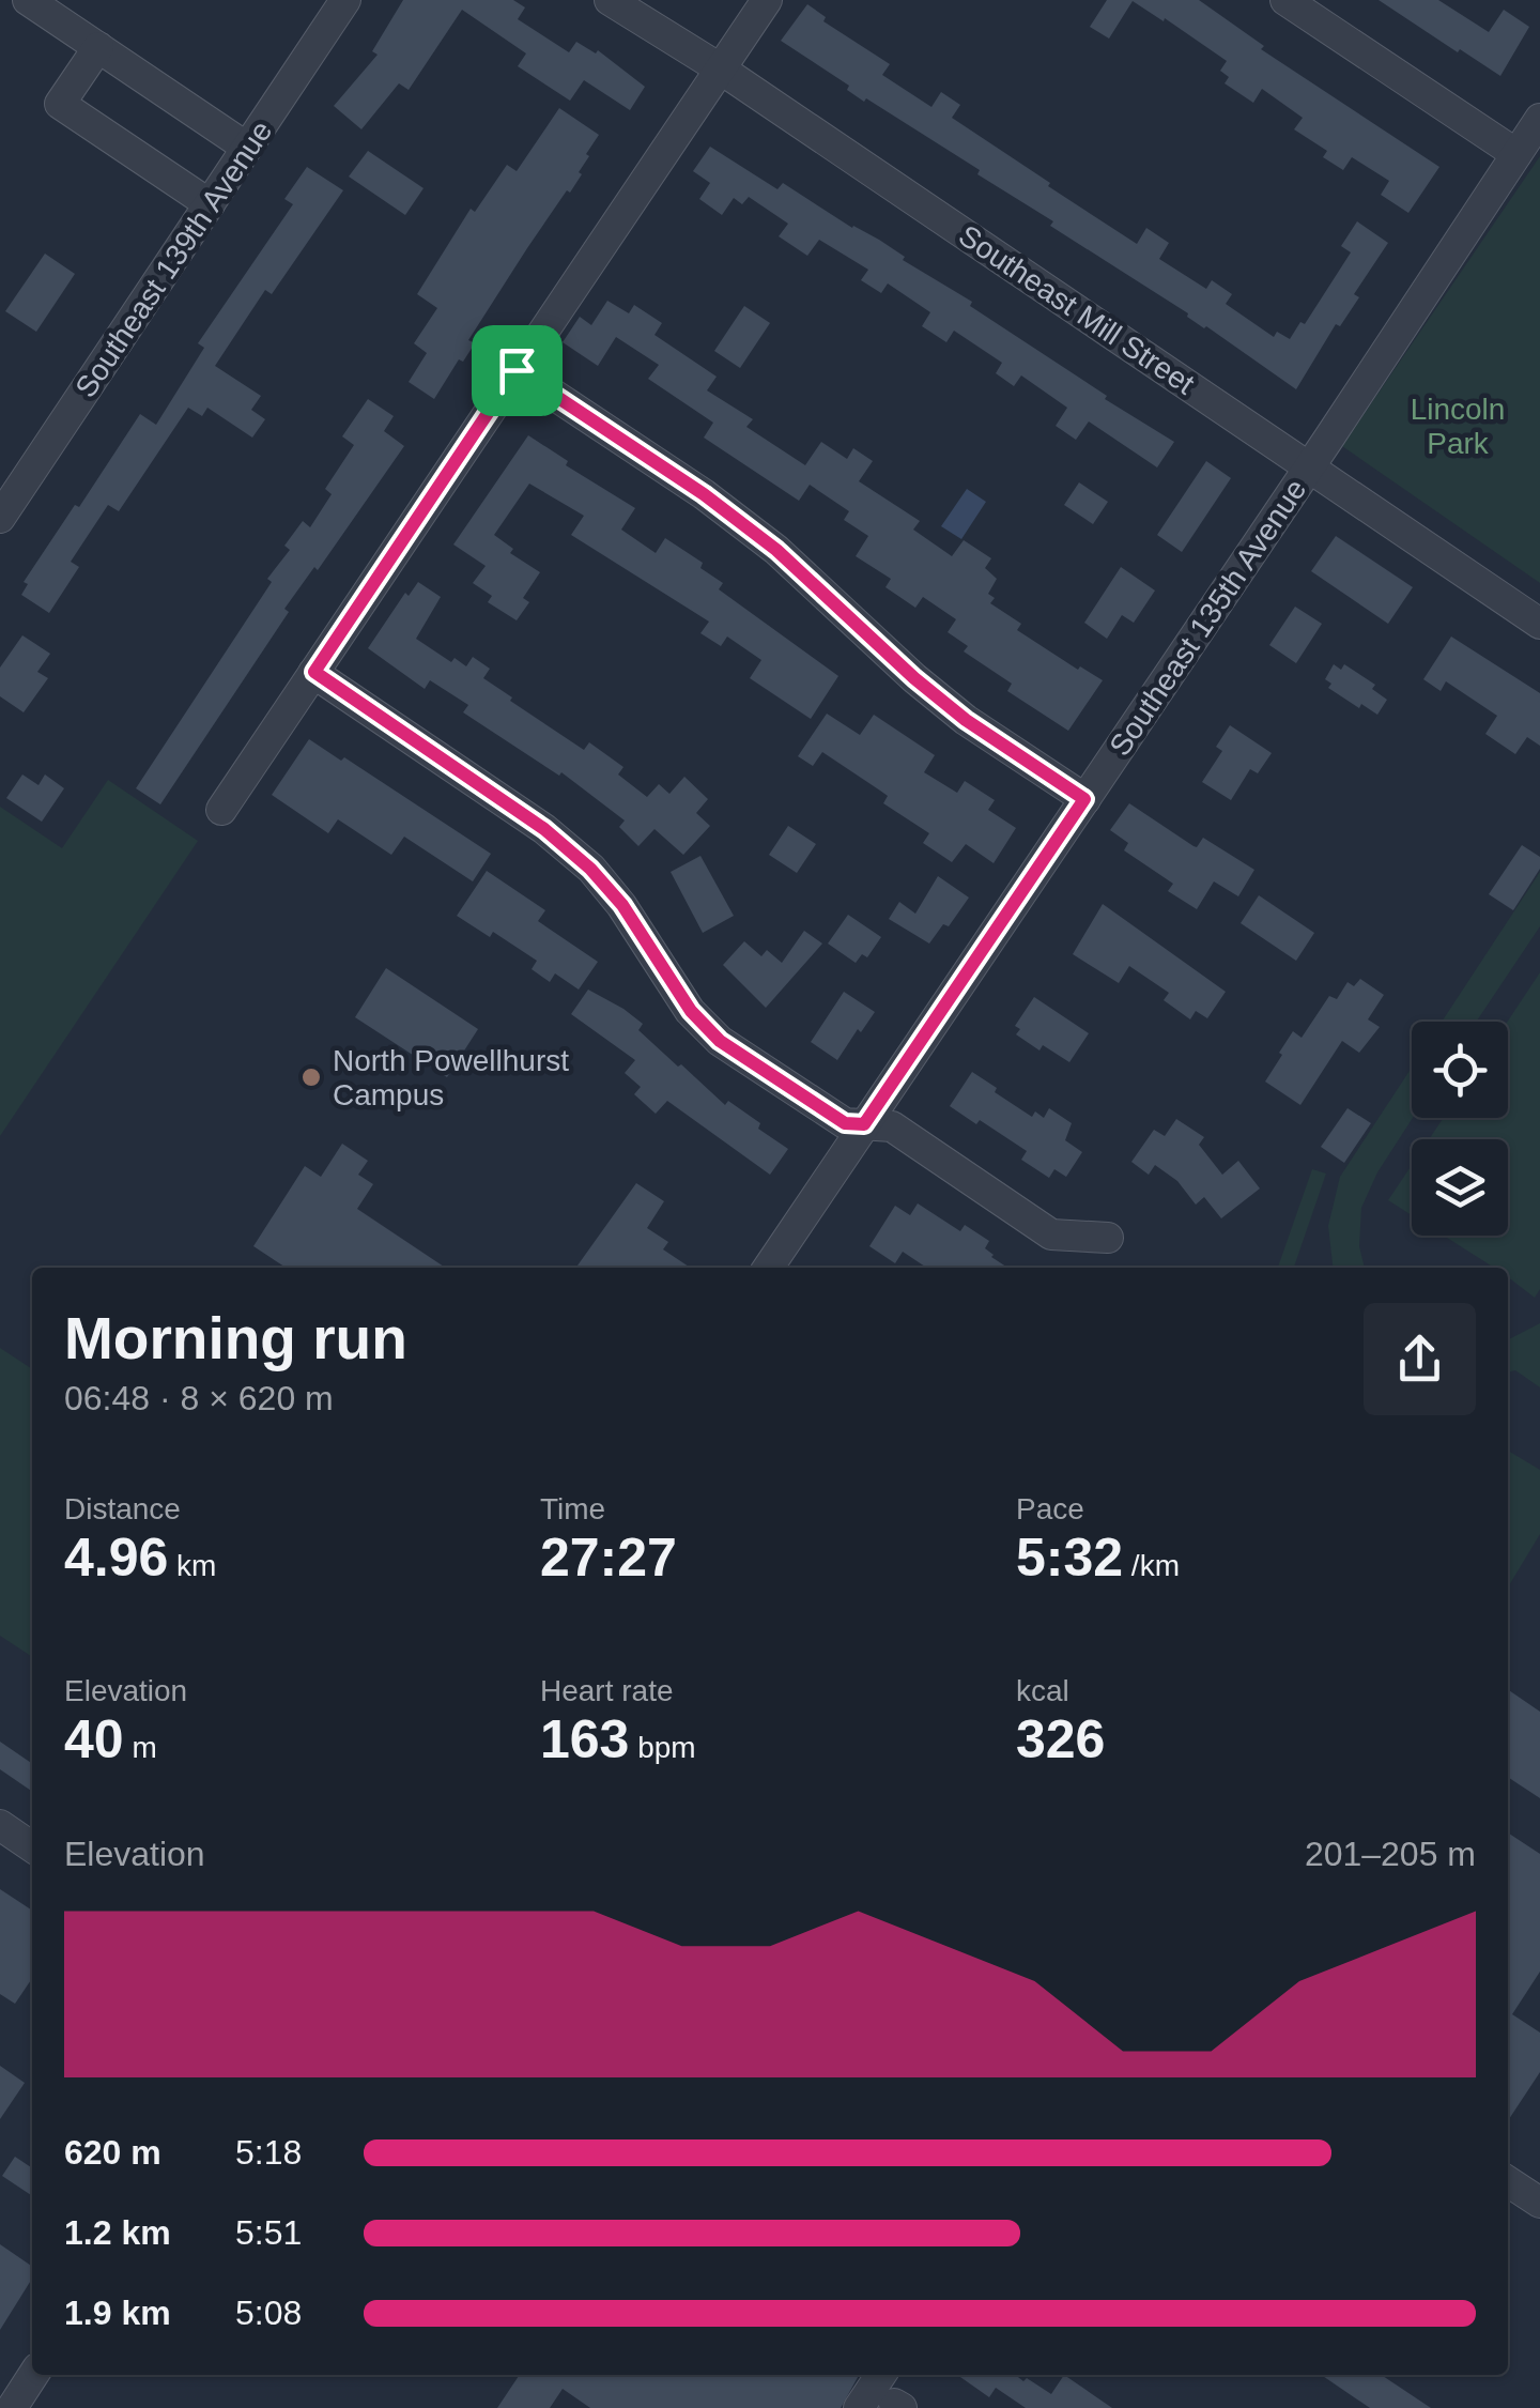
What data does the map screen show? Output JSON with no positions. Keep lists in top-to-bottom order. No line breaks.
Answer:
{"streets":{"street":["Southeast 139th Avenue","Southeast Mill Street","Southeast 135th Avenue"]},"crossings":[["Southeast Mill Street","Southeast 135th Avenue"]],"parks":["Lincoln Park"],"places":["North Powellhurst Campus"],"page":{"heading":["Morning run","06:48 · 8 × 620 m"],"stats":[["Distance","4.96 km"],["Time","27:27"],["Pace","5:32 /km"],["Elevation","40 m"],["Heart rate","163 bpm"],["kcal","326"]],"chart":["Elevation","201–205 m"],"list":[{"name":"620 m","note":"5:18"},{"name":"1.2 km","note":"5:51"},{"name":"1.9 km","note":"5:08"}]}}
